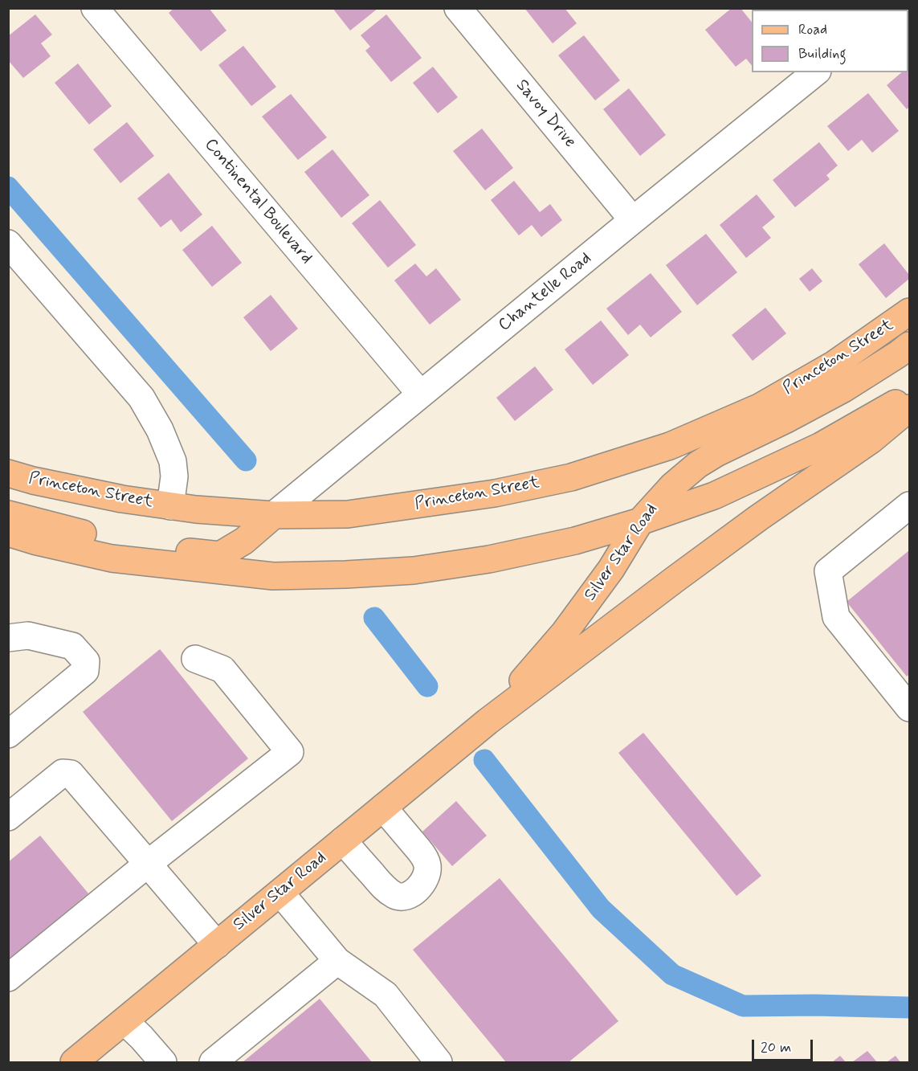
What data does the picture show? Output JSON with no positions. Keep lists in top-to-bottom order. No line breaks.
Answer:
{"streets":{"main road":["Princeton Street","Silver Star Road"],"street":["Savoy Drive","Continental Boulevard","Chantelle Road"]},"crossings":[["Savoy Drive","Chantelle Road"],["Continental Boulevard","Chantelle Road"],["Chantelle Road","Princeton Street"]],"legend":["Road","Building"],"scale_bar":"20 m"}
